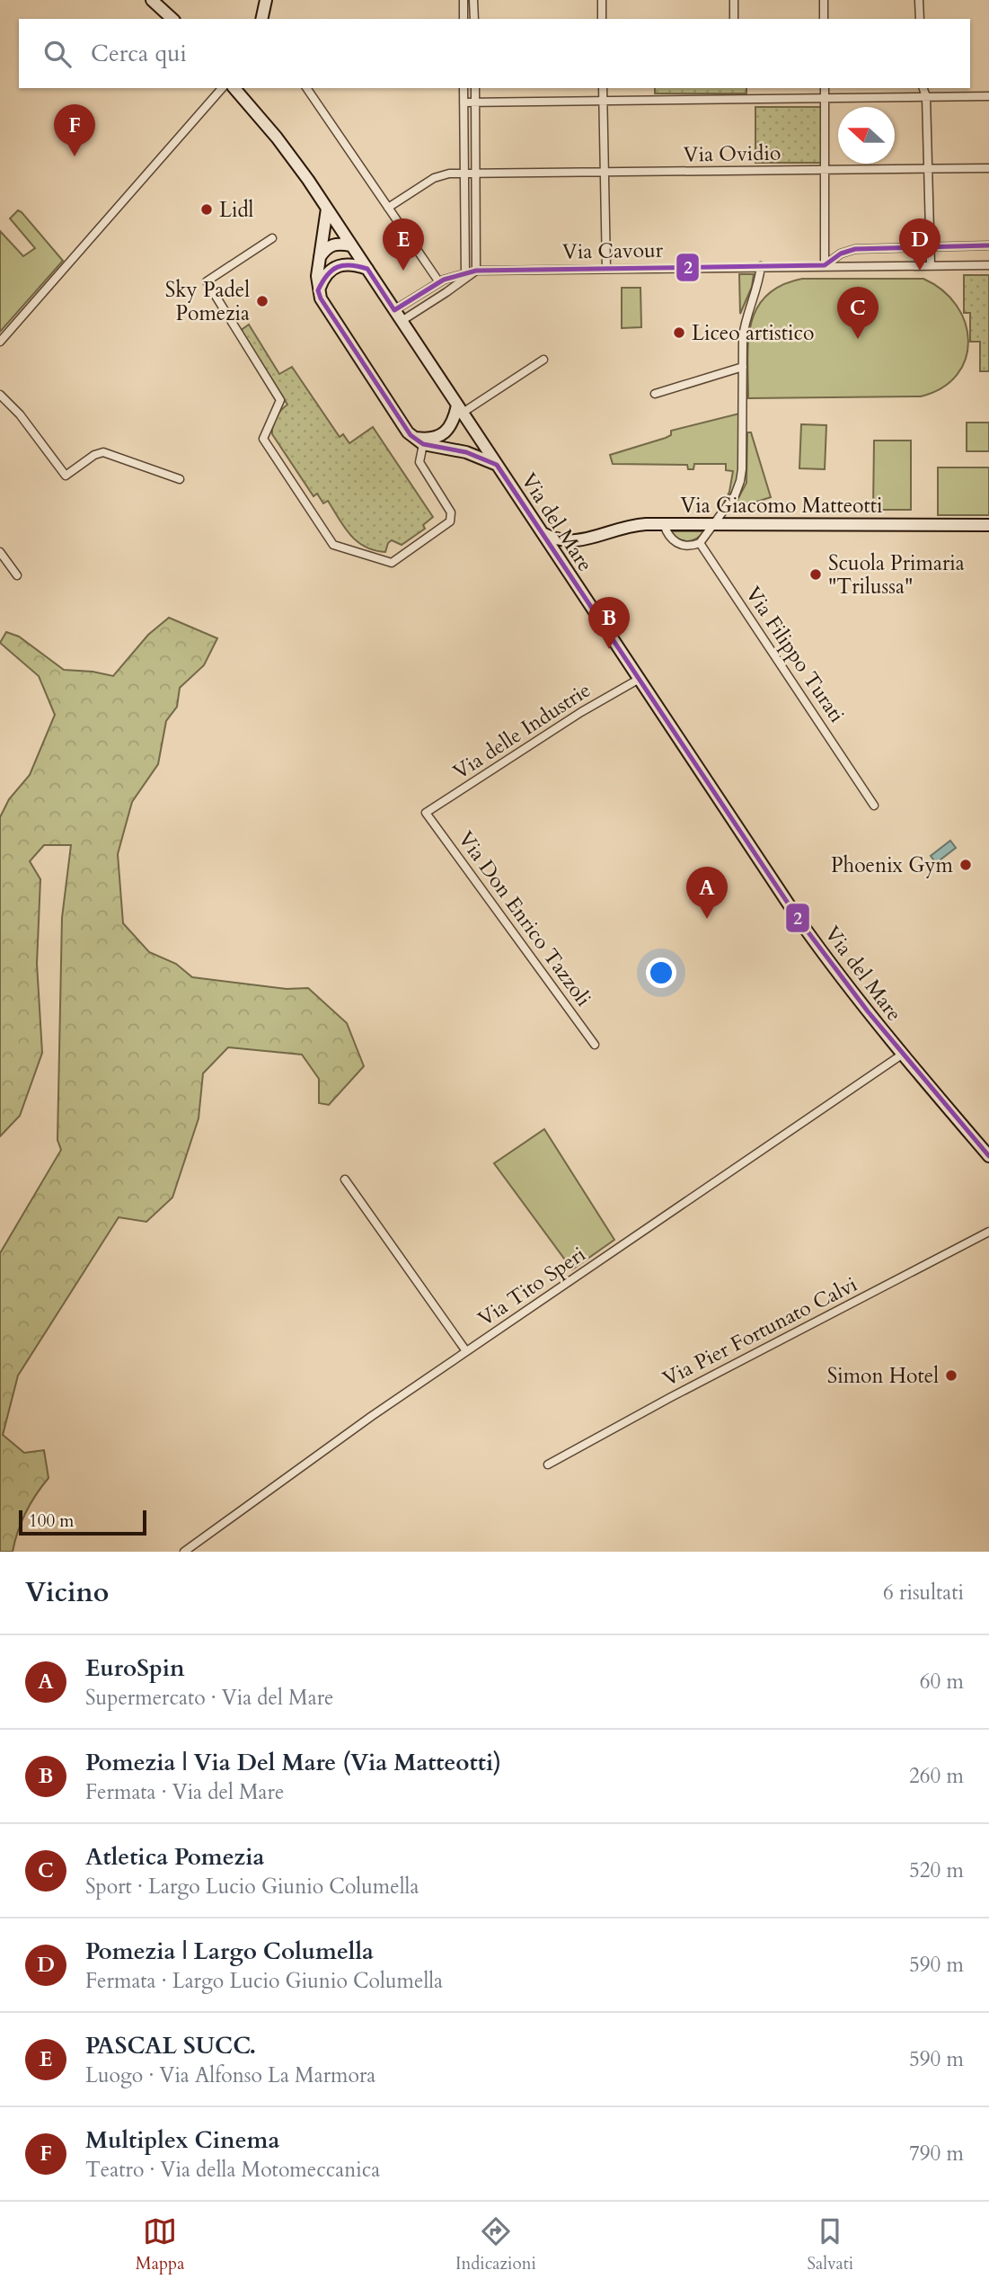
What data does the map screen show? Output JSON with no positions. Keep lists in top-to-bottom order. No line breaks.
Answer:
{"streets":{"main road":["Via Giacomo Matteotti","Via del Mare"],"street":["Via Ovidio","Via Cavour","Via Filippo Turati","Via delle Industrie","Via Don Enrico Tazzoli","Via Tito Speri","Via Pier Fortunato Calvi"]},"crossings":[["Via Cavour","Via del Mare"],["Via del Mare","Via delle Industrie"],["Via del Mare","Via Tito Speri"],["Via delle Industrie","Via Don Enrico Tazzoli"]],"places":["Lidl","Sky Padel Pomezia","Liceo artistico","Scuola Primaria \"Trilussa\"","Phoenix Gym","Simon Hotel"],"lines":["transit line 2"],"scale_bar":"100 m","north":"left","page":{"search":"Cerca qui","pins":["F","D","E","C","B","A"],"scale":"100 m","heading":["Vicino","6 risultati"],"list":[{"mark":"A","name":"EuroSpin","note":"Supermercato · Via del Mare","value":"60 m"},{"mark":"B","name":"Pomezia | Via Del Mare (Via Matteotti)","note":"Fermata · Via del Mare","value":"260 m"},{"mark":"C","name":"Atletica Pomezia","note":"Sport · Largo Lucio Giunio Columella","value":"520 m"},{"mark":"D","name":"Pomezia | Largo Columella","note":"Fermata · Largo Lucio Giunio Columella","value":"590 m"},{"mark":"E","name":"PASCAL SUCC.","note":"Luogo · Via Alfonso La Marmora","value":"590 m"},{"mark":"F","name":"Multiplex Cinema","note":"Teatro · Via della Motomeccanica","value":"790 m"}],"nav":["Mappa","Indicazioni","Salvati"]}}
